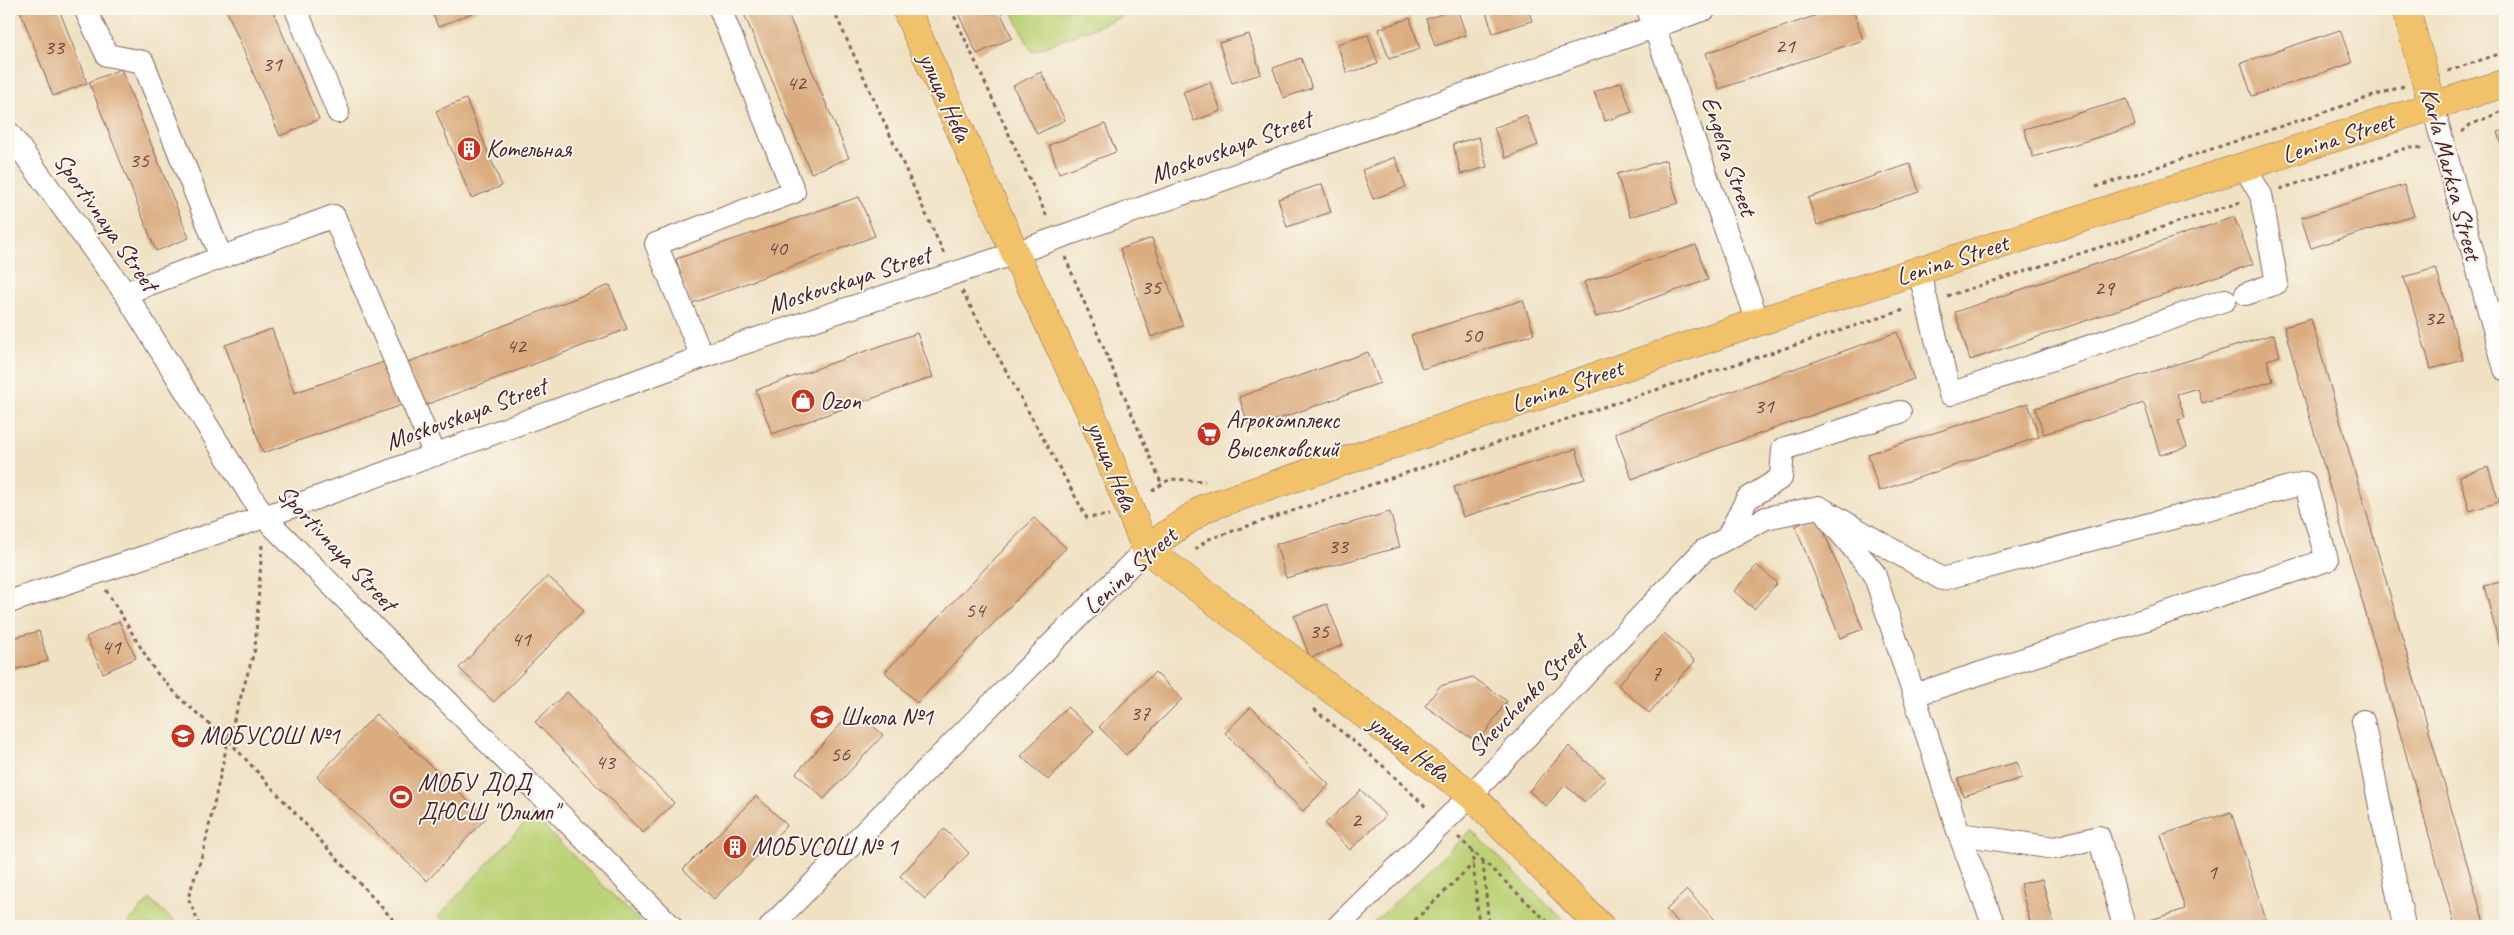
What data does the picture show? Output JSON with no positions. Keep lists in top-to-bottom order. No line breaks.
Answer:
{"streets":{"main road":["улица Нева","Lenina Street","Karla Marksa Street"],"street":["Moskovskaya Street","Engelsa Street","Sportivnaya Street","Shevchenko Street"]},"crossings":[["улица Нева","Lenina Street"],["улица Нева","Moskovskaya Street"],["улица Нева","Shevchenko Street"],["Lenina Street","Engelsa Street"],["Lenina Street","Karla Marksa Street"],["Moskovskaya Street","Engelsa Street"],["Moskovskaya Street","Sportivnaya Street"]],"places":{"building":["Котельная","МОБУСОШ № 1"],"shop":["Ozon"],"supermarket":["Агрокомплекс Выселковский"],"school or university":["Школа №1","МОБУСОШ №1"],"sports":["МОБУ ДОД ДЮСШ \"Олимп\""]},"house_numbers":["21","33","31","42","35","40","35","29","32","50","42","31","33","54","35","41","41","7","37","56","43","2","1"]}
